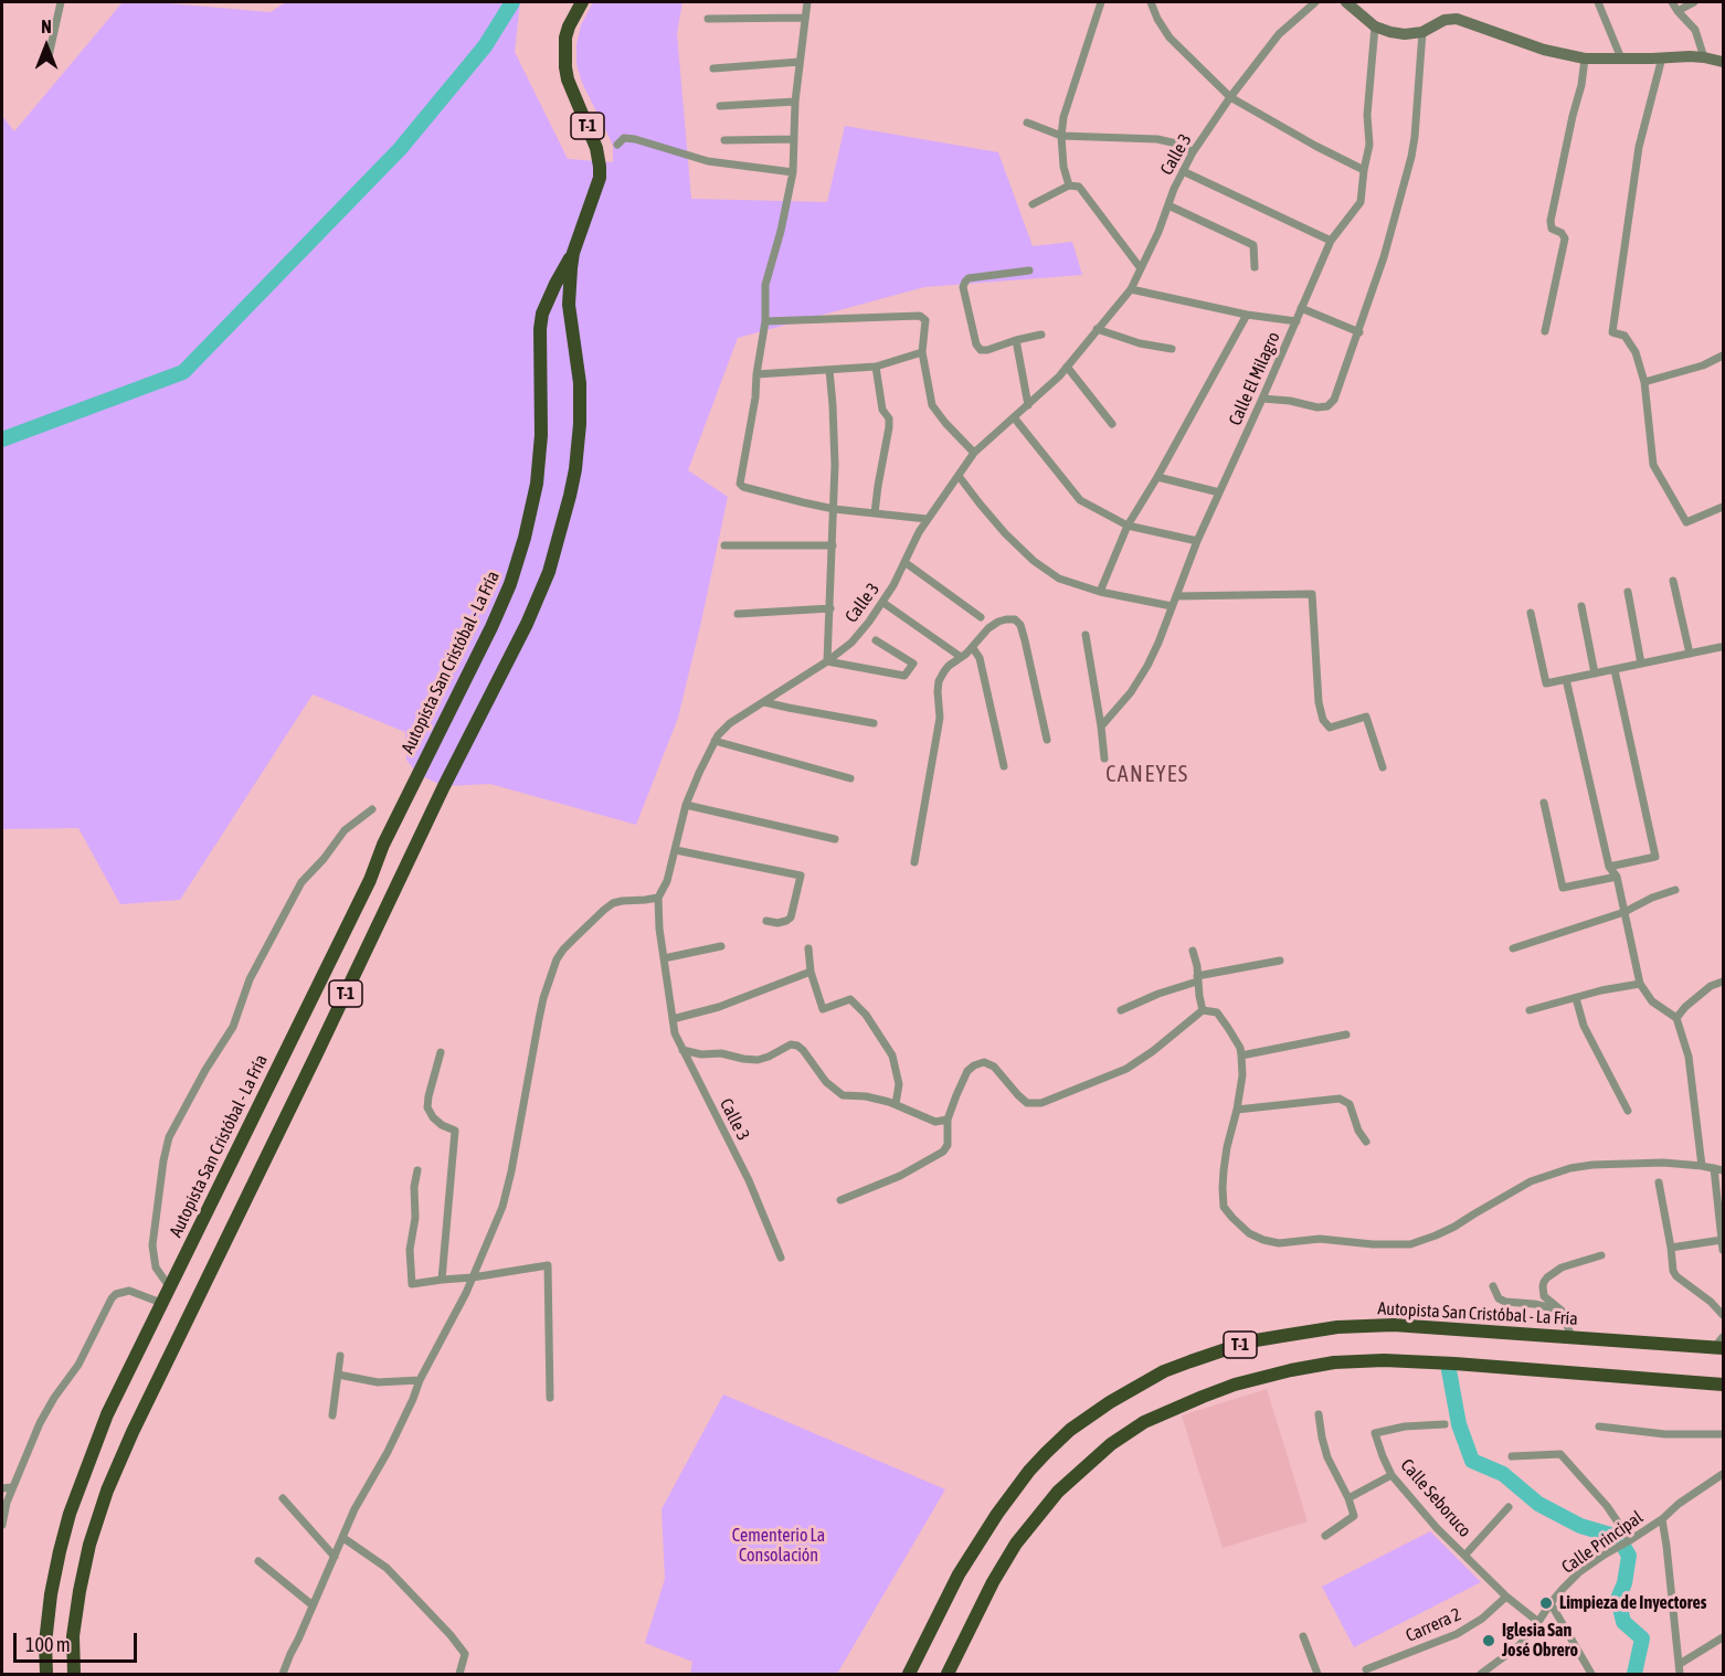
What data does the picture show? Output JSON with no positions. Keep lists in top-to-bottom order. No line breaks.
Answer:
{"streets":{"highway":["T-1","Autopista San Cristóbal - La Fría"],"street":["Calle 3","Calle El Milagro","Calle Seboruco","Calle Principal","Carrera 2"]},"crossings":[["T-1","Autopista San Cristóbal - La Fría"],["Calle Seboruco","Calle Principal"],["Calle Seboruco","Carrera 2"]],"districts":["CANEYES"],"parks":["Cementerio La Consolación"],"places":["Limpieza de Inyectores","Iglesia San José Obrero"],"scale_bar":"100 m","north":"top"}
